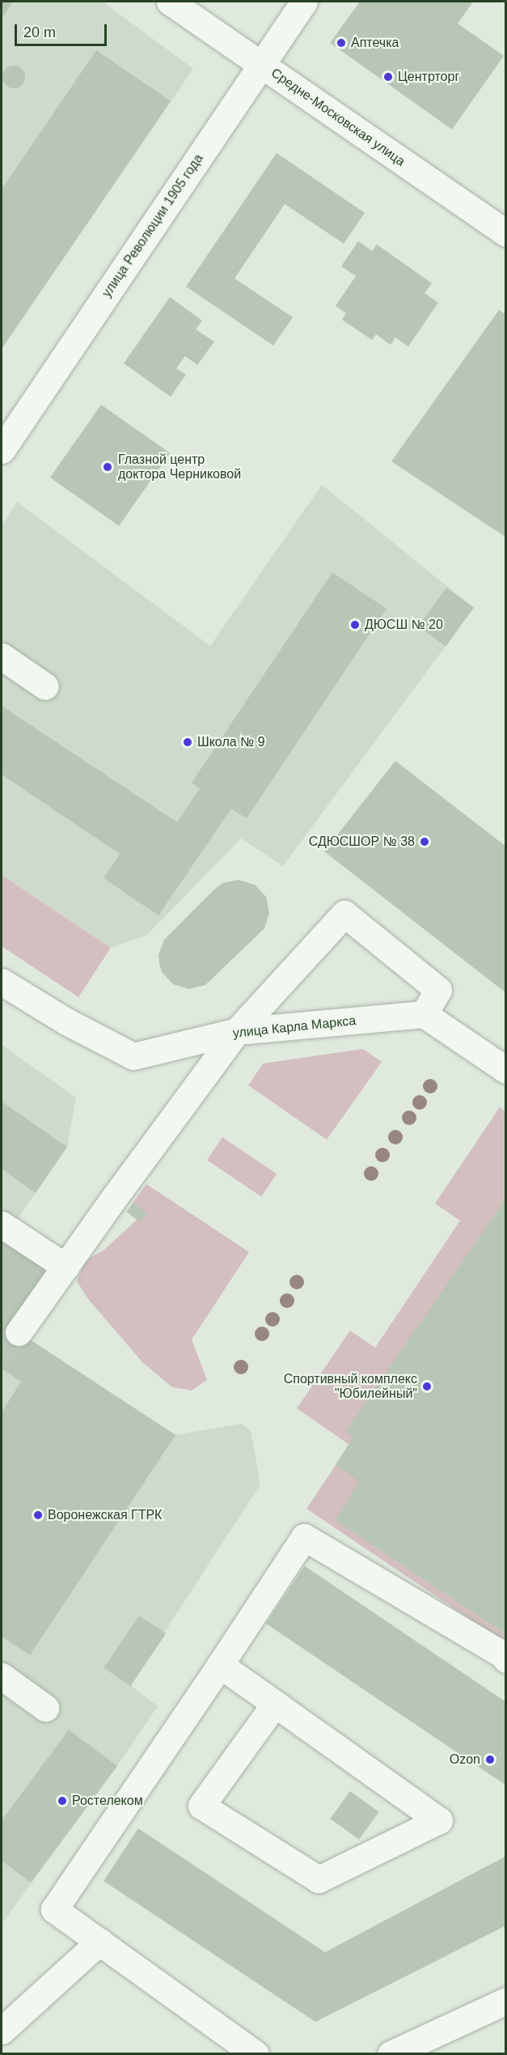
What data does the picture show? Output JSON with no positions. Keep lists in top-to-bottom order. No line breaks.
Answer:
{"streets":{"street":["Средне-Московская улица","улица Революции 1905 года","улица Карла Маркса"]},"crossings":[["Средне-Московская улица","улица Революции 1905 года"]],"places":["Аптечка","Центрторг","Глазной центр доктора Черниковой","ДЮСШ № 20","Школа № 9","СДЮСШОР № 38","Спортивный комплекс \"Юбилейный\"","Воронежская ГТРК","Ozon","Ростелеком"],"scale_bar":"20 m"}
